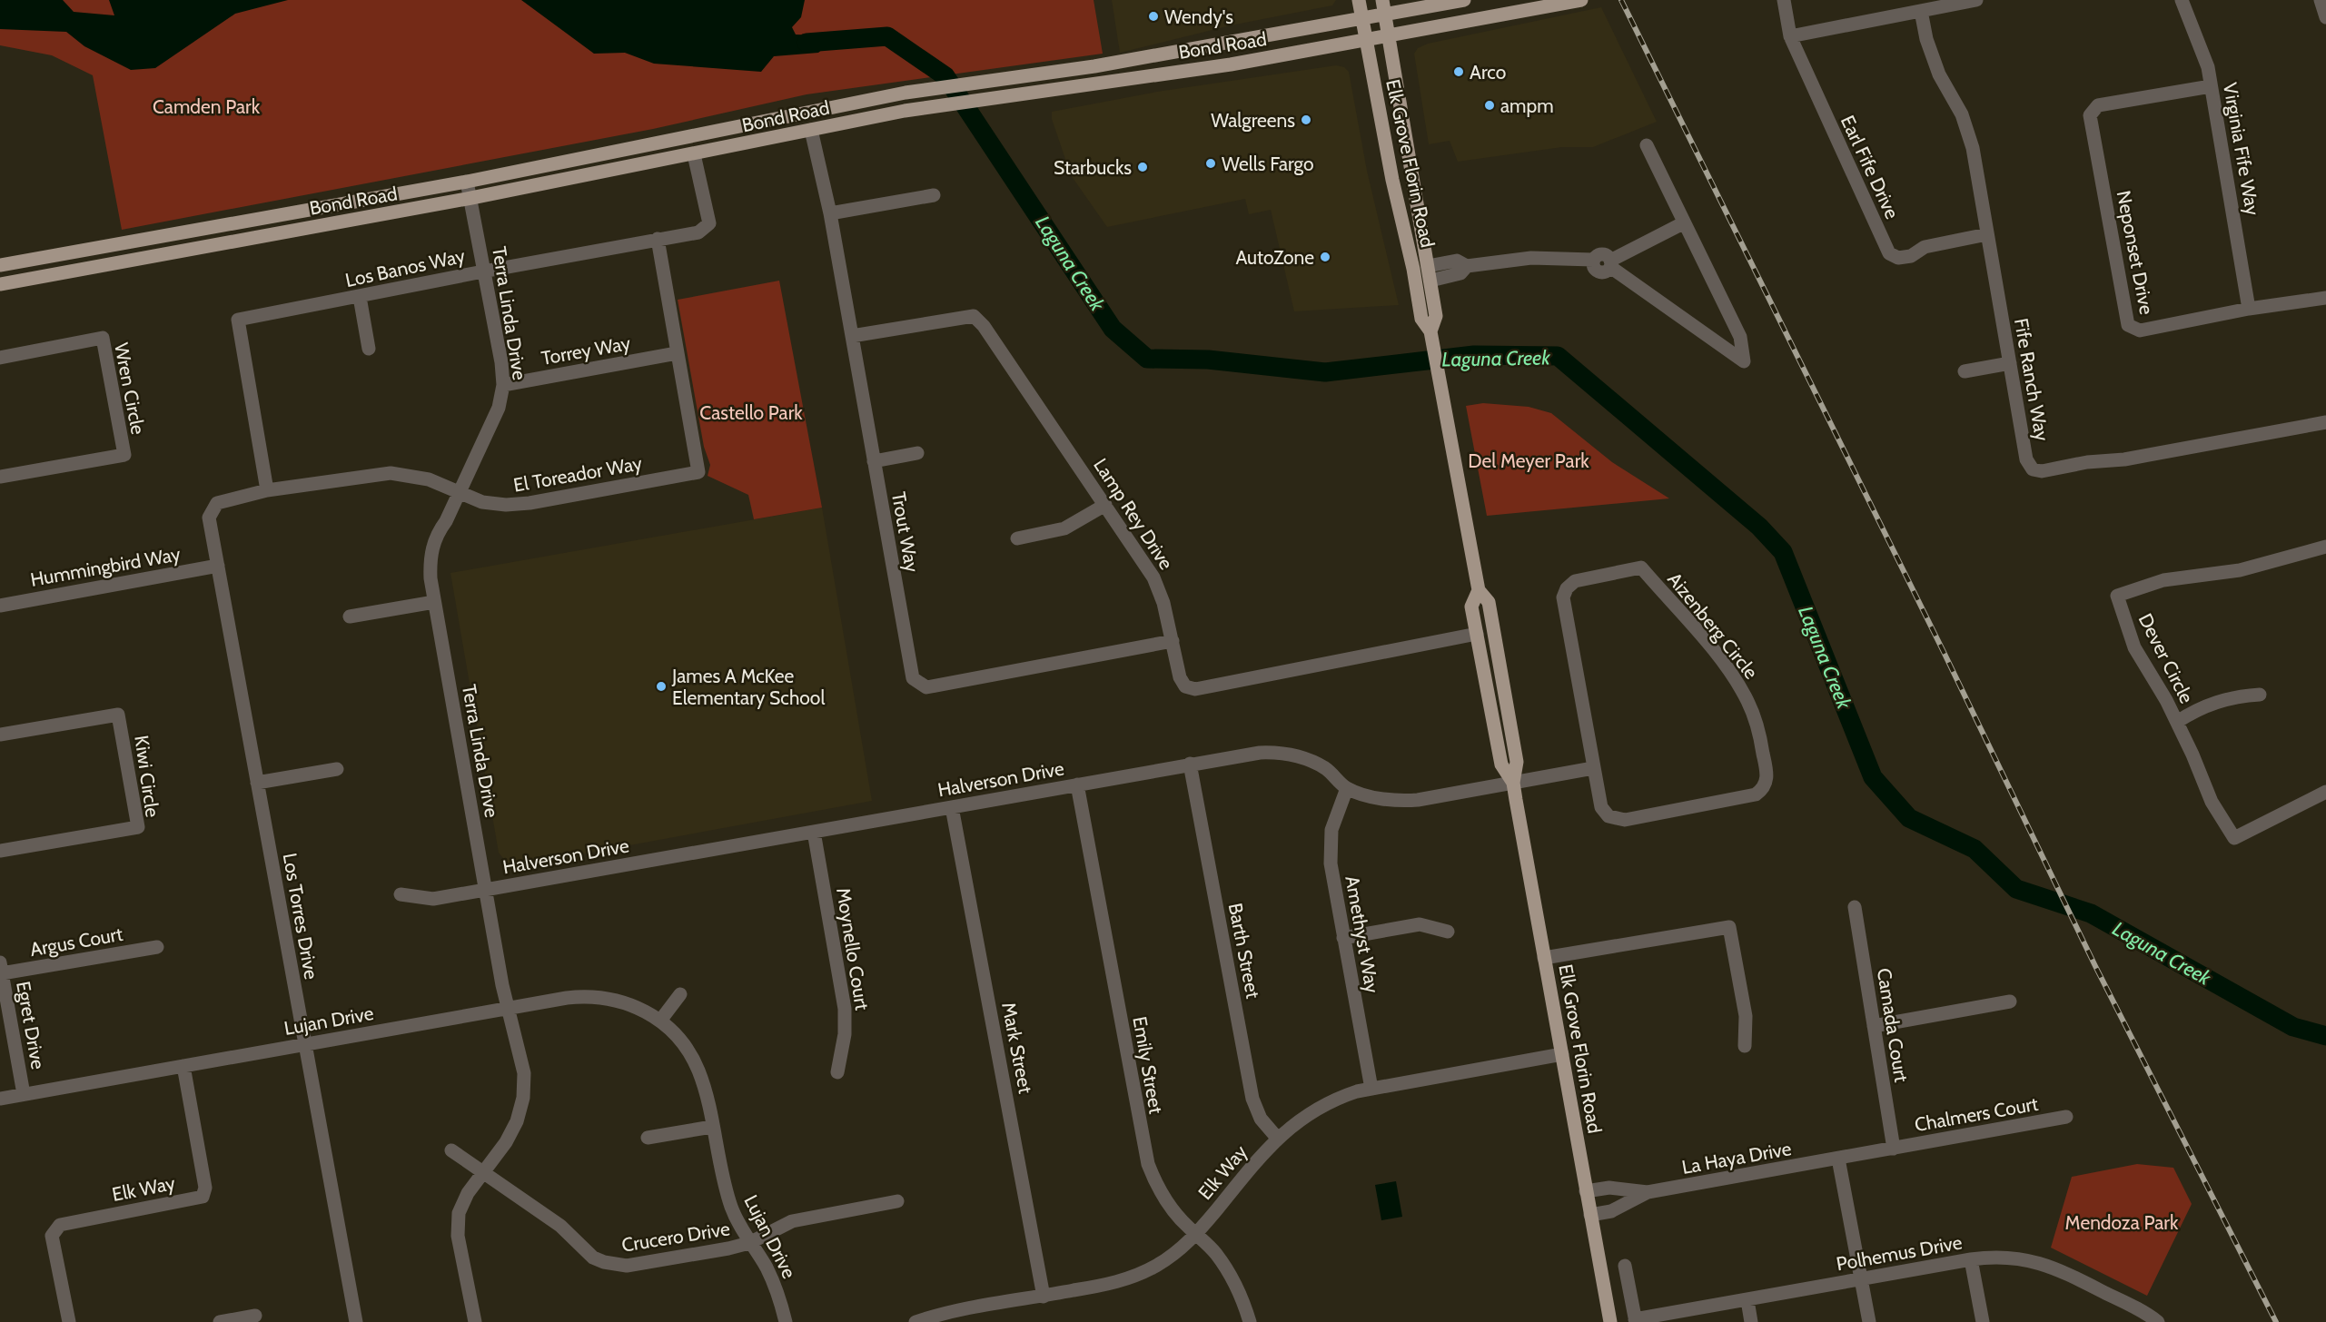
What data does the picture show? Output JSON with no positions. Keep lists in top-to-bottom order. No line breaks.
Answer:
{"streets":{"main road":["Bond Road","Elk Grove Florin Road"],"street":["Virginia Fife Way","Earl Fife Drive","Neponset Drive","Los Banos Way","Terra Linda Drive","Torrey Way","Fife Ranch Way","Wren Circle","El Toreador Way","Lamp Rey Drive","Trout Way","Hummingbird Way","Aizenberg Circle","Dever Circle","Kiwi Circle","Halverson Drive","Los Torres Drive","Amethyst Way","Argus Court","Moynello Court","Barth Street","Lujan Drive","Egret Drive","Camada Court","Mark Street","Emily Street","Chalmers Court","La Haya Drive","Elk Way","Crucero Drive","Polhemus Drive"]},"crossings":[["Bond Road","Elk Grove Florin Road"],["Bond Road","Los Banos Way"],["Bond Road","Terra Linda Drive"],["Bond Road","Trout Way"],["Virginia Fife Way","Neponset Drive"],["Elk Grove Florin Road","Lamp Rey Drive"],["Elk Grove Florin Road","Halverson Drive"],["Elk Grove Florin Road","La Haya Drive"],["Elk Grove Florin Road","Elk Way"],["Earl Fife Drive","Fife Ranch Way"],["Los Banos Way","Terra Linda Drive"],["Los Banos Way","El Toreador Way"],["Terra Linda Drive","Torrey Way"],["Terra Linda Drive","El Toreador Way"],["Terra Linda Drive","Halverson Drive"],["Terra Linda Drive","Lujan Drive"],["Terra Linda Drive","Crucero Drive"],["Torrey Way","El Toreador Way"],["El Toreador Way","Los Torres Drive"],["Lamp Rey Drive","Trout Way"],["Hummingbird Way","Los Torres Drive"],["Halverson Drive","Amethyst Way"],["Halverson Drive","Moynello Court"],["Halverson Drive","Barth Street"],["Halverson Drive","Mark Street"],["Halverson Drive","Emily Street"],["Los Torres Drive","Lujan Drive"],["Amethyst Way","Elk Way"],["Argus Court","Egret Drive"],["Barth Street","Elk Way"],["Lujan Drive","Egret Drive"],["Lujan Drive","Elk Way"],["Lujan Drive","Crucero Drive"],["Camada Court","Chalmers Court"],["Camada Court","La Haya Drive"],["Mark Street","Elk Way"],["Emily Street","Elk Way"],["Chalmers Court","La Haya Drive"]],"water":["Laguna Creek"],"parks":["Camden Park","Castello Park","Del Meyer Park","Mendoza Park"],"places":["Wendy's","Arco","ampm","Walgreens","Wells Fargo","Starbucks","AutoZone","James A McKee Elementary School"]}
